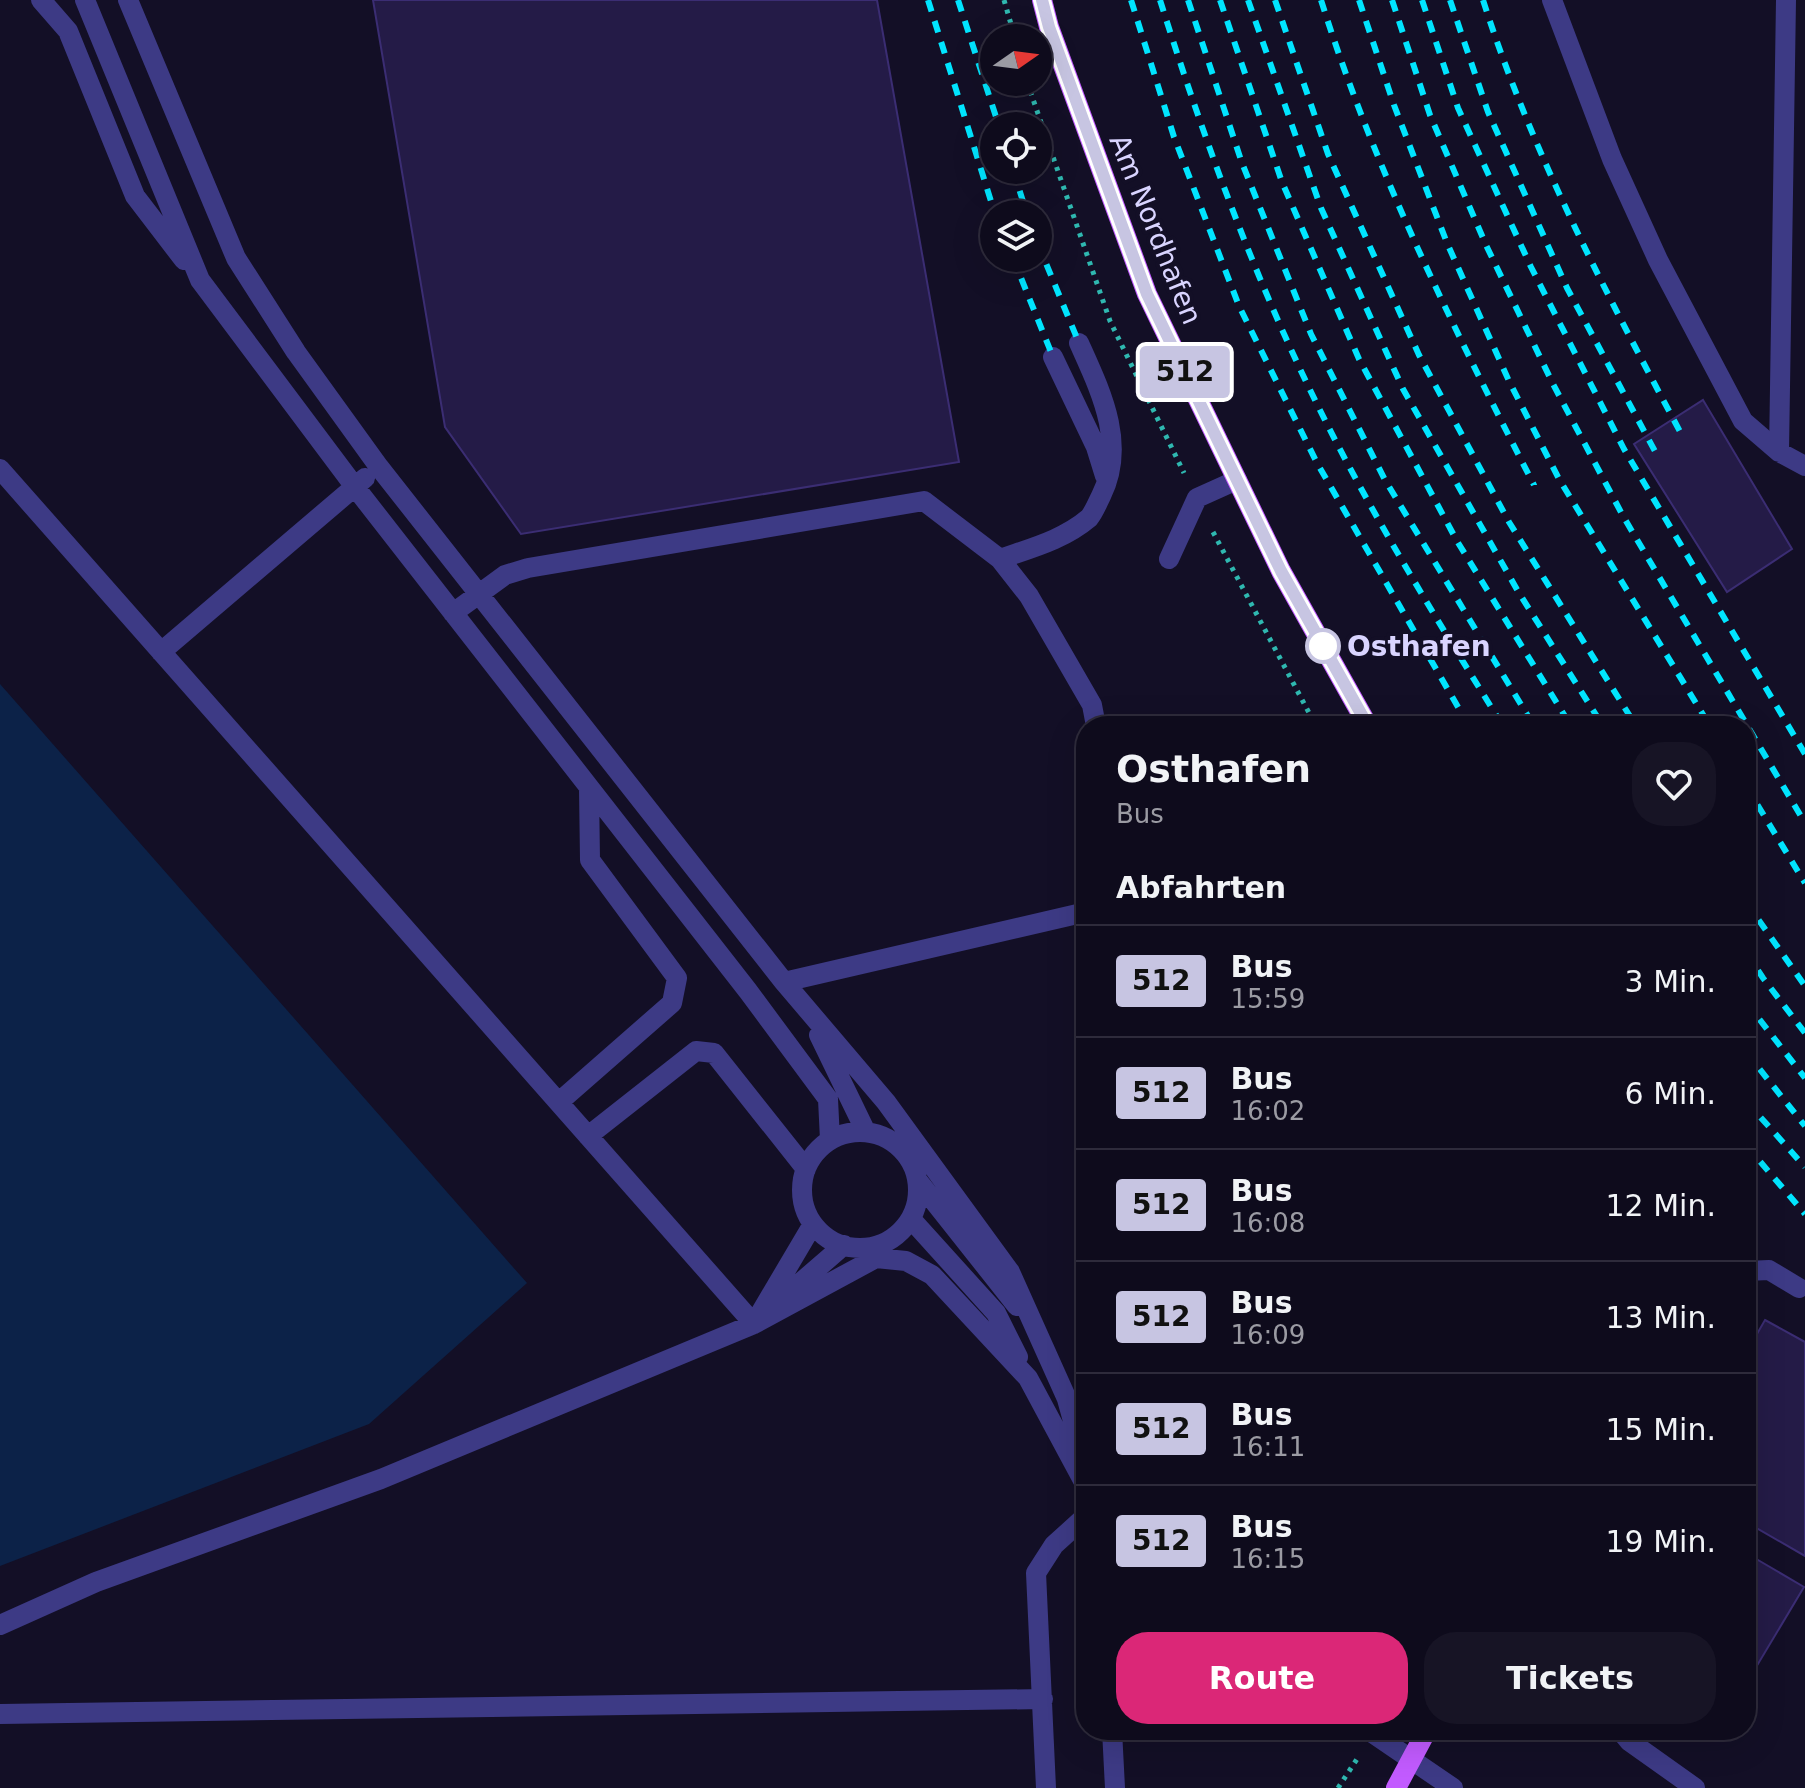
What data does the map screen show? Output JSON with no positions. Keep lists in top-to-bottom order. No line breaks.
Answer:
{"streets":{"main road":["Am Nordhafen"]},"places":["Osthafen"],"lines":["bus line 512"],"north":"right","page":{"on_map":"512","heading":[["Osthafen","Bus"],"Abfahrten"],"list":[{"mark":"512","name":"Bus","note":"15:59","value":"3 Min."},{"mark":"512","name":"Bus","note":"16:02","value":"6 Min."},{"mark":"512","name":"Bus","note":"16:08","value":"12 Min."},{"mark":"512","name":"Bus","note":"16:09","value":"13 Min."},{"mark":"512","name":"Bus","note":"16:11","value":"15 Min."},{"mark":"512","name":"Bus","note":"16:15","value":"19 Min."}],"buttons":["Route","Tickets"]}}
